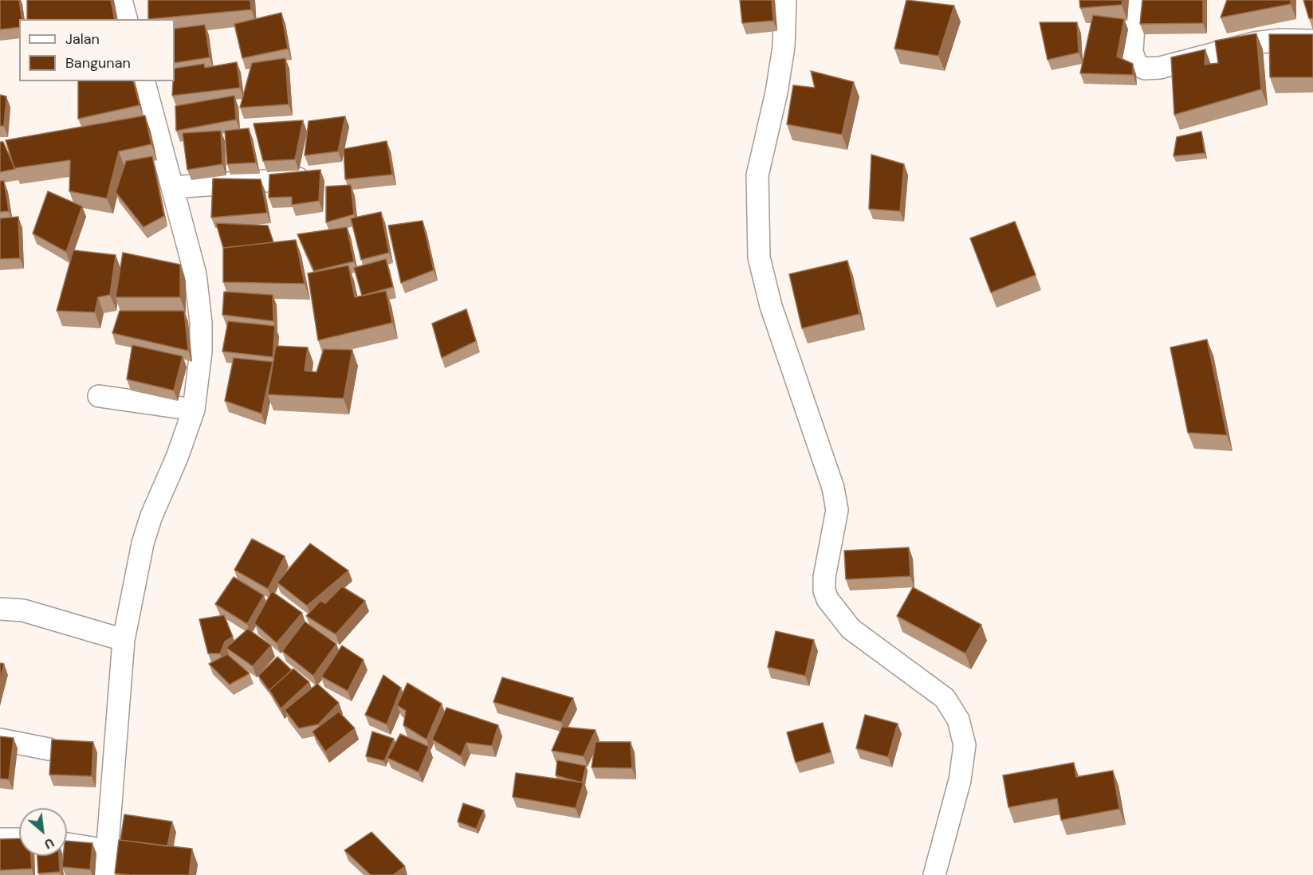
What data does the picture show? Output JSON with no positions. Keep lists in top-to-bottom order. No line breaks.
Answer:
{"legend":["Jalan","Bangunan"],"north":"bottom right"}
